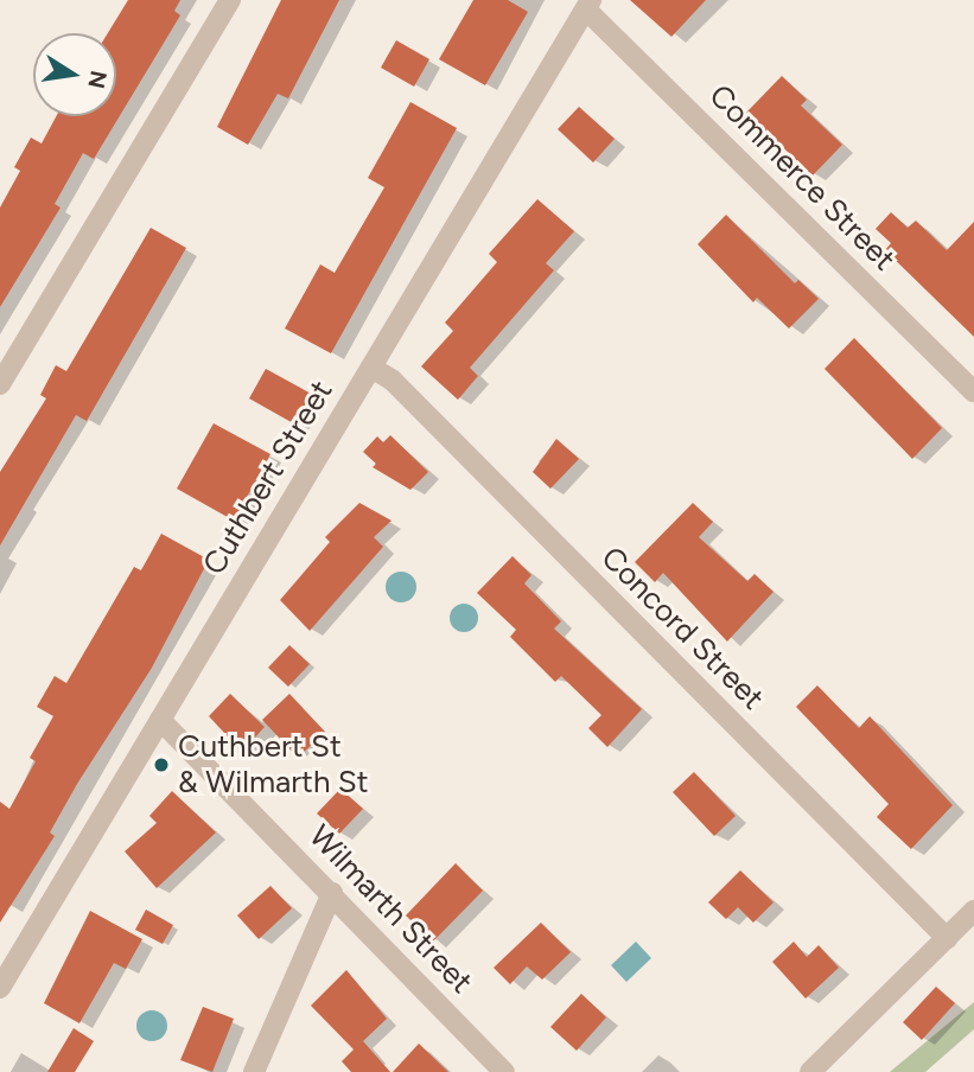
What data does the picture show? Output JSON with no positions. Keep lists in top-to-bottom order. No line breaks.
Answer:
{"streets":{"street":["Commerce Street","Cuthbert Street","Concord Street","Wilmarth Street"]},"crossings":[["Commerce Street","Cuthbert Street"],["Cuthbert Street","Concord Street"],["Cuthbert Street","Wilmarth Street"]],"places":["Cuthbert St & Wilmarth St"],"north":"right"}
